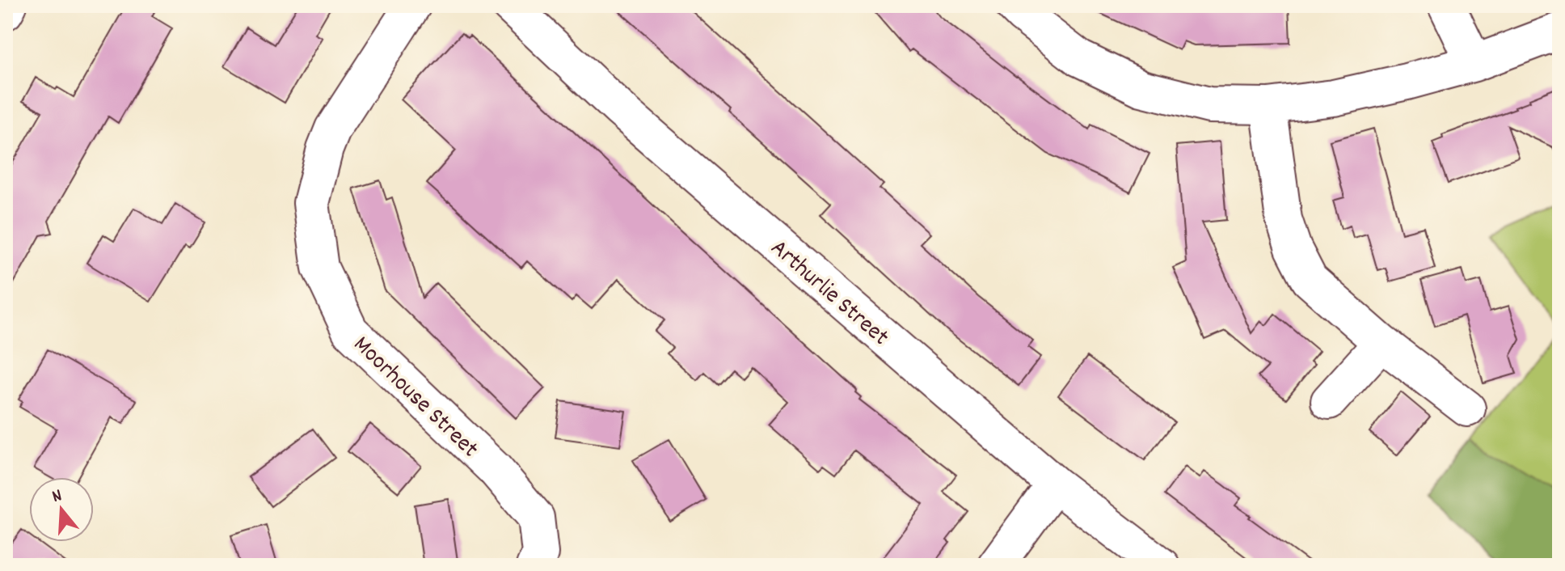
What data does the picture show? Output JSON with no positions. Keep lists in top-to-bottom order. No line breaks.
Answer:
{"streets":{"street":["Arthurlie Street","Moorhouse Street"]},"north":"top"}
